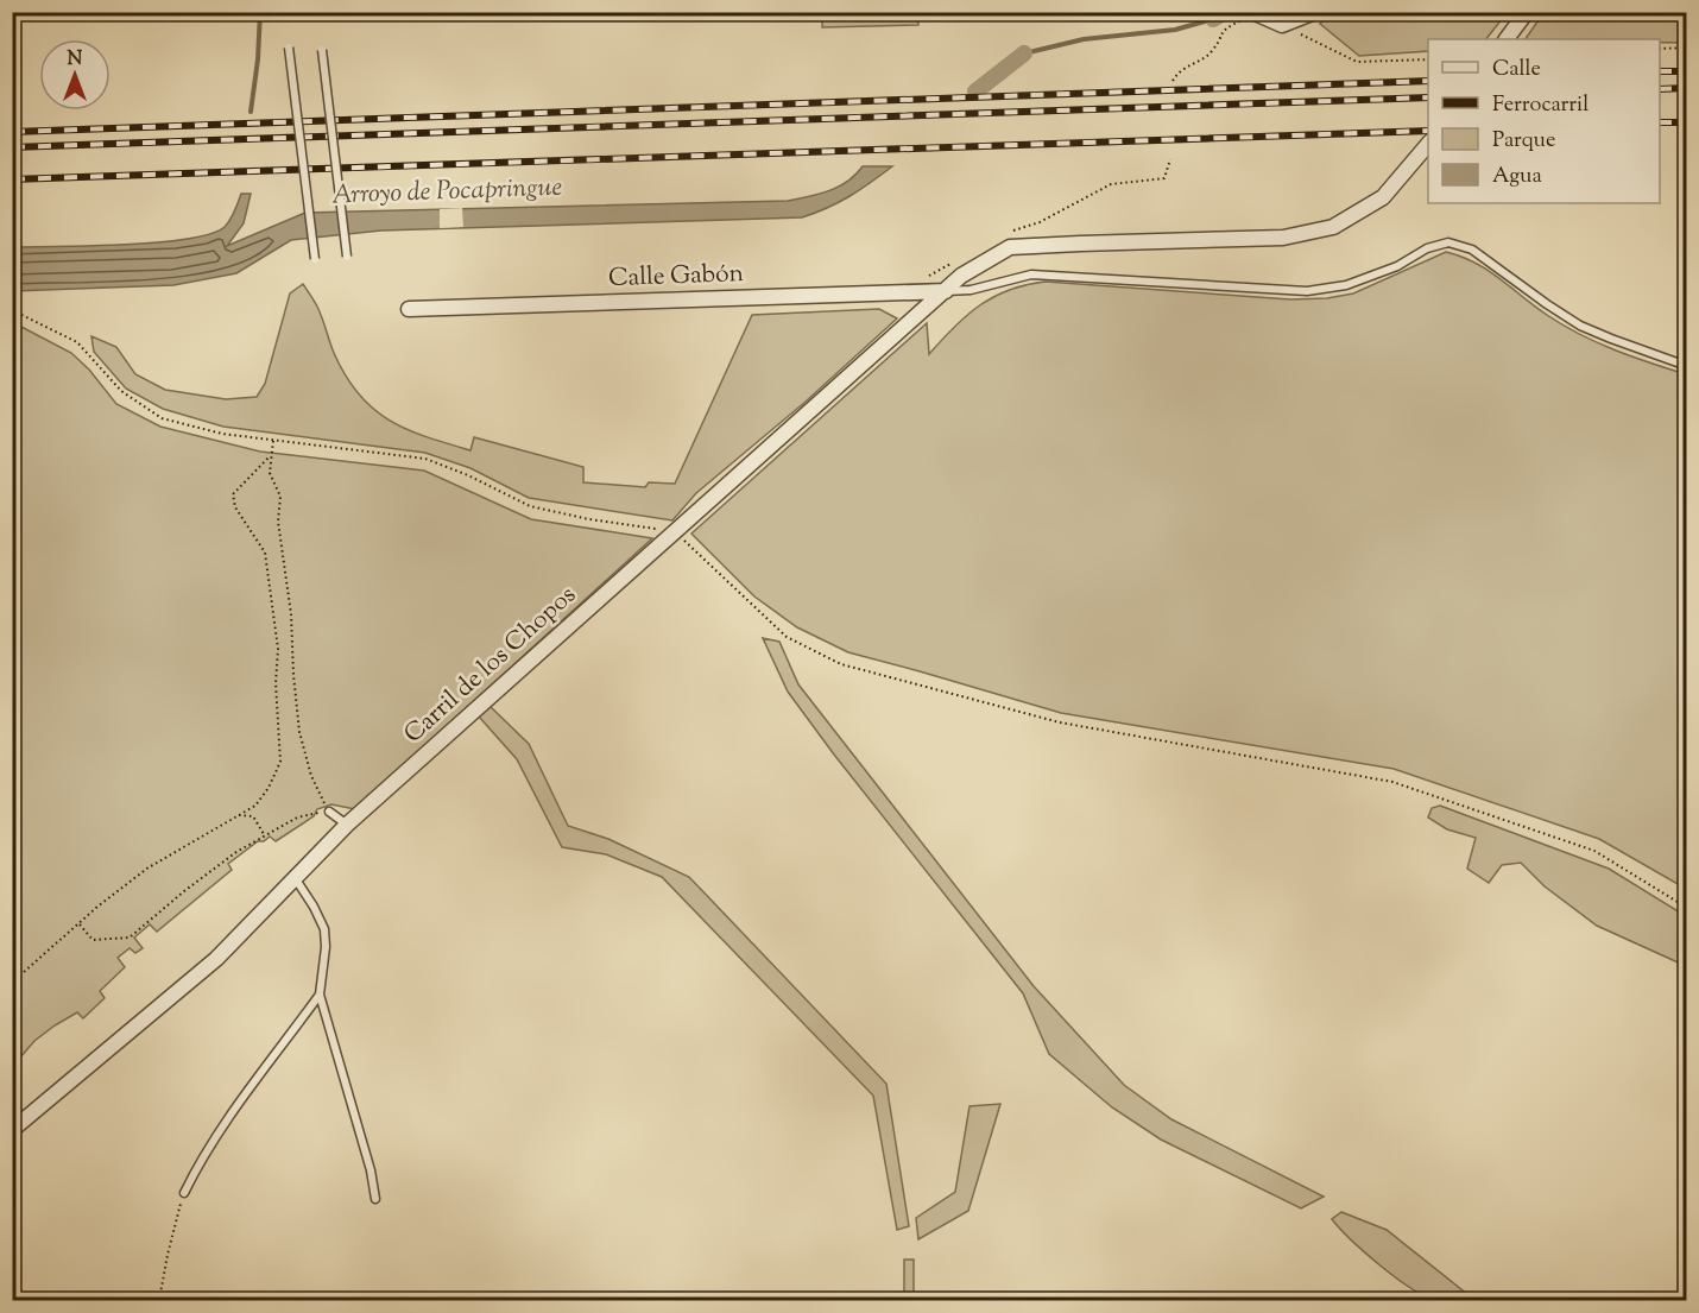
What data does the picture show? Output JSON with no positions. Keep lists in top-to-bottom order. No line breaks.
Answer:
{"streets":{"street":["Calle Gabón","Carril de los Chopos"]},"crossings":[["Calle Gabón","Carril de los Chopos"]],"water":["Arroyo de Pocapringue"],"legend":["Calle","Ferrocarril","Parque","Agua"],"north":"top"}
